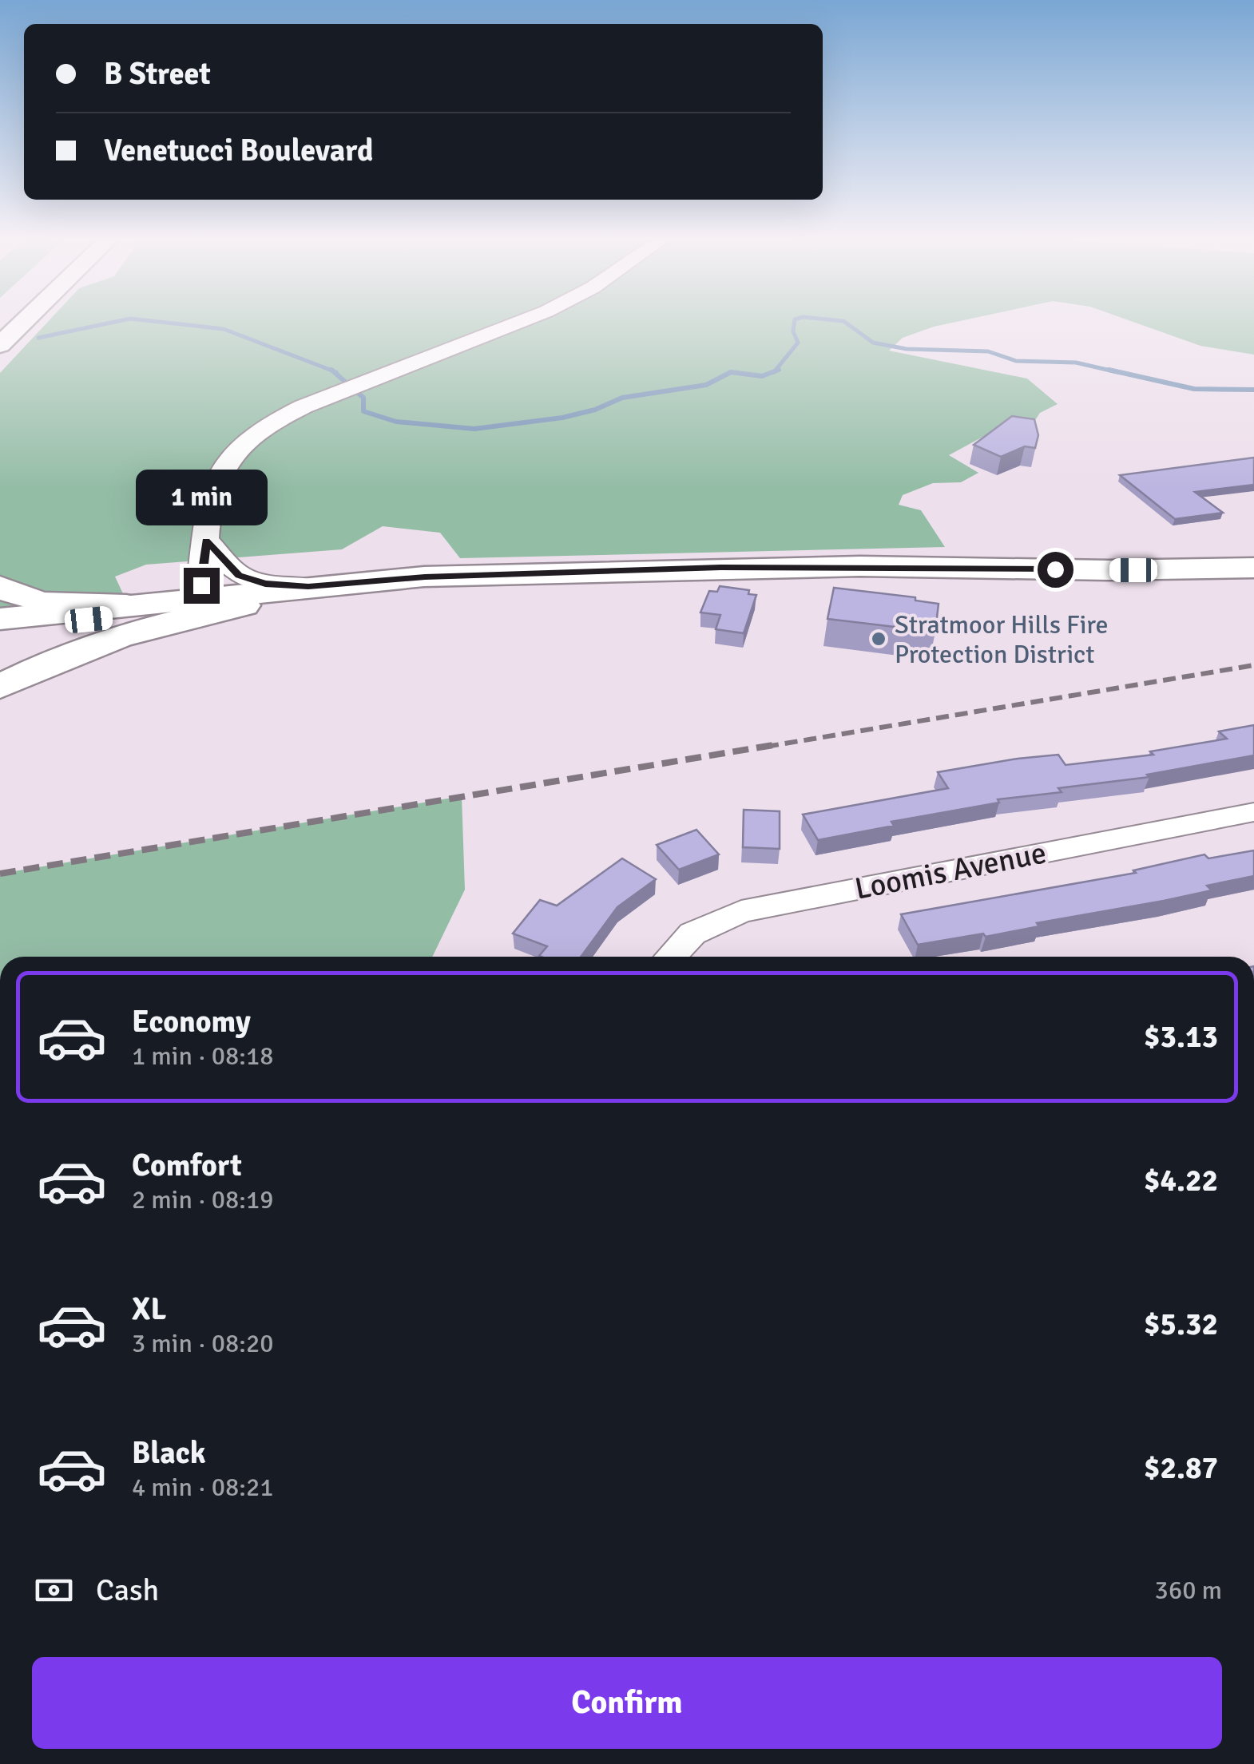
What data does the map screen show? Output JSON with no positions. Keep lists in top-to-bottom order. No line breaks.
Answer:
{"streets":{"street":["Loomis Avenue"]},"places":["Stratmoor Hills Fire Protection District"],"page":{"banner":["B Street","Venetucci Boulevard"],"bubble":"1 min","list":[{"name":"Economy","note":"1 min · 08:18","value":"$3.13"},{"name":"Comfort","note":"2 min · 08:19","value":"$4.22"},{"name":"XL","note":"3 min · 08:20","value":"$5.32"},{"name":"Black","note":"4 min · 08:21","value":"$2.87"}],"pay":["Cash","360 m"],"buttons":"Confirm"}}
